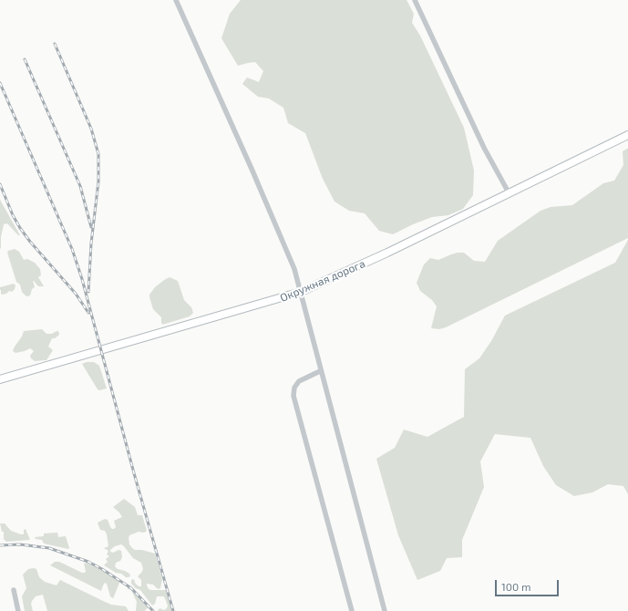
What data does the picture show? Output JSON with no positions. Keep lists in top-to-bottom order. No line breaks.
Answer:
{"streets":{"main road":["Окружная дорога"]},"scale_bar":"100 m"}
